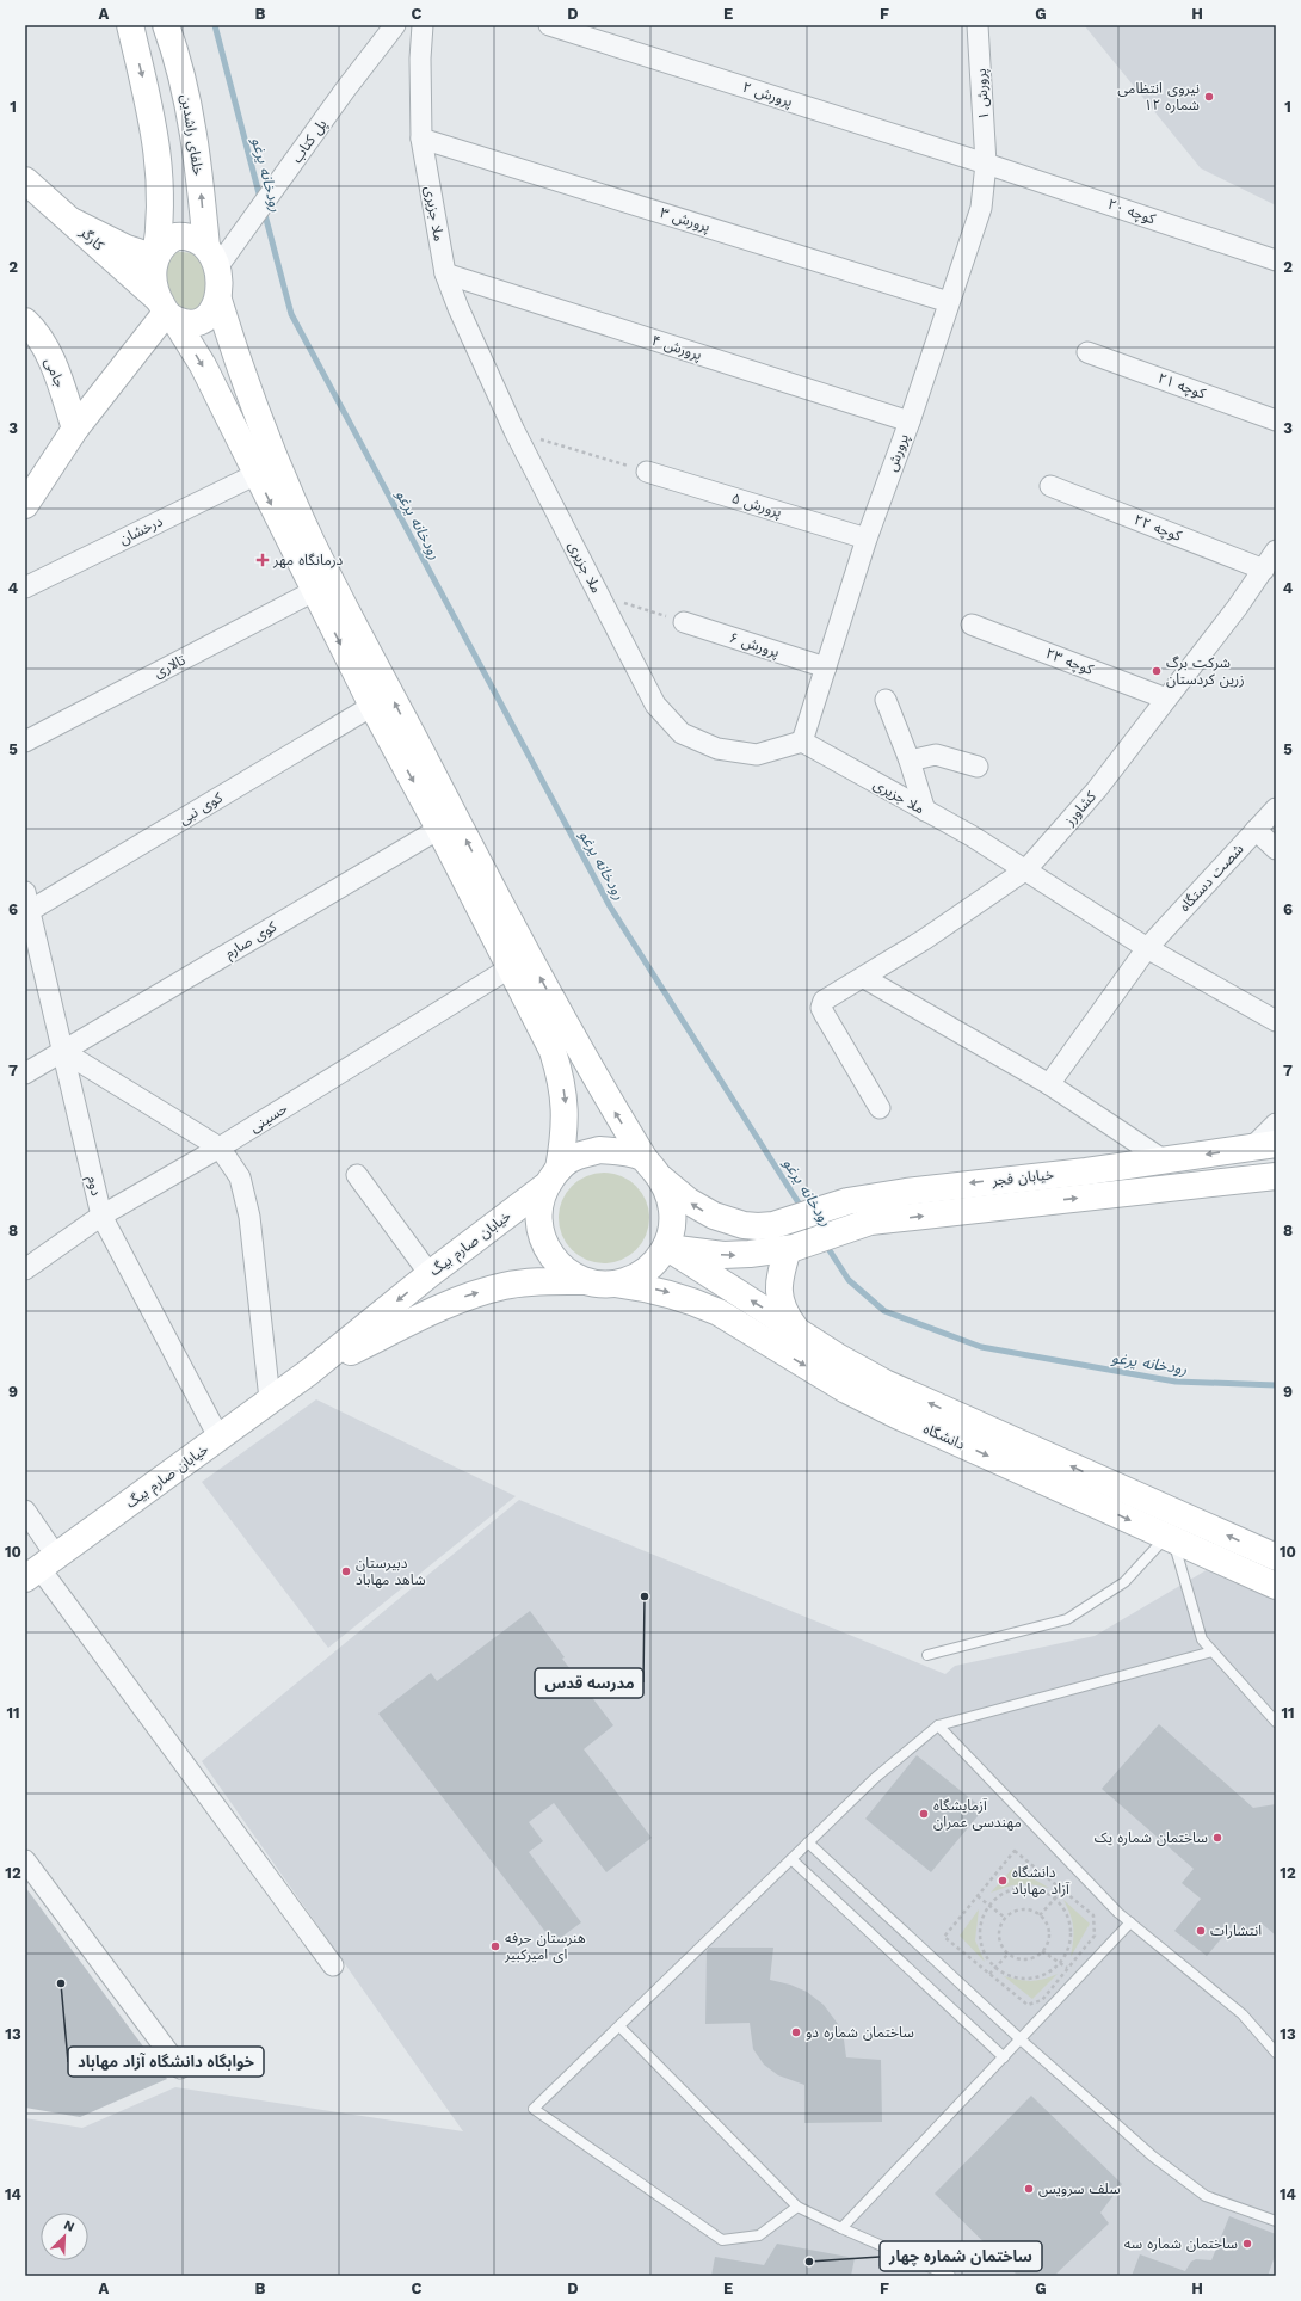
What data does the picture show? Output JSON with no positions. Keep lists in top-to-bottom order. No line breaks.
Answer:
{"streets":{"main road":["خلفای راشدین","کارگر","جامی","خیابان فجر","خیابان صارم بیگ","دانشگاه"],"street":["پرورش ۲","پرورش ۱","پل کتاب","کوچه ۲۰","ملا جزیری","پرورش ۳","پرورش ۴","کوچه ۲۱","پرورش","پرورش ۵","کوچه ۲۲","درخشان","پرورش ۶","کوچه ۲۳","تالاری","کوی نبی","کشاورز","شصت دستگاه","کوی صارم","حسینی","دوم"]},"crossings":[["پرورش ۲","پرورش ۱"],["پرورش ۲","کوچه ۲۰"],["پرورش ۲","پرورش"],["پرورش ۱","کوچه ۲۰"],["پرورش ۱","پرورش"],["خلفای راشدین","پل کتاب"],["خلفای راشدین","کارگر"],["پل کتاب","کارگر"],["کوچه ۲۰","پرورش"],["ملا جزیری","پرورش ۳"],["ملا جزیری","پرورش ۴"],["ملا جزیری","پرورش"],["ملا جزیری","کشاورز"],["ملا جزیری","شصت دستگاه"],["پرورش ۳","پرورش"],["پرورش ۴","پرورش"],["پرورش","پرورش ۵"],["پرورش","پرورش ۶"],["کوچه ۲۲","کشاورز"],["کوچه ۲۳","کشاورز"],["کوی نبی","دوم"],["کوی صارم","دوم"],["حسینی","دوم"],["خیابان فجر","خیابان صارم بیگ"],["خیابان فجر","دانشگاه"],["دوم","خیابان صارم بیگ"],["خیابان صارم بیگ","دانشگاه"]],"water":["رودخانه یرغو"],"places":{"other":["نیروی انتظامی شماره ۱۲","شرکت برگ زرین کردستان","دبیرستان شاهد مهاباد","مدرسه قدس","آزمایشگاه مهندسی عمران","ساختمان شماره یک","دانشگاه آزاد مهاباد","انتشارات","هنرستان حرفه ای امیرکبیر","خوابگاه دانشگاه آزاد مهاباد","ساختمان شماره دو","سلف سرویس","ساختمان شماره سه","ساختمان شماره چهار"],"health":["درمانگاه مهر"]},"north":"top right","grid":{"columns":["A","B","C","D","E","F","G","H"],"rows":["1","2","3","4","5","6","7","8","9","10","11","12","13","14"]}}
